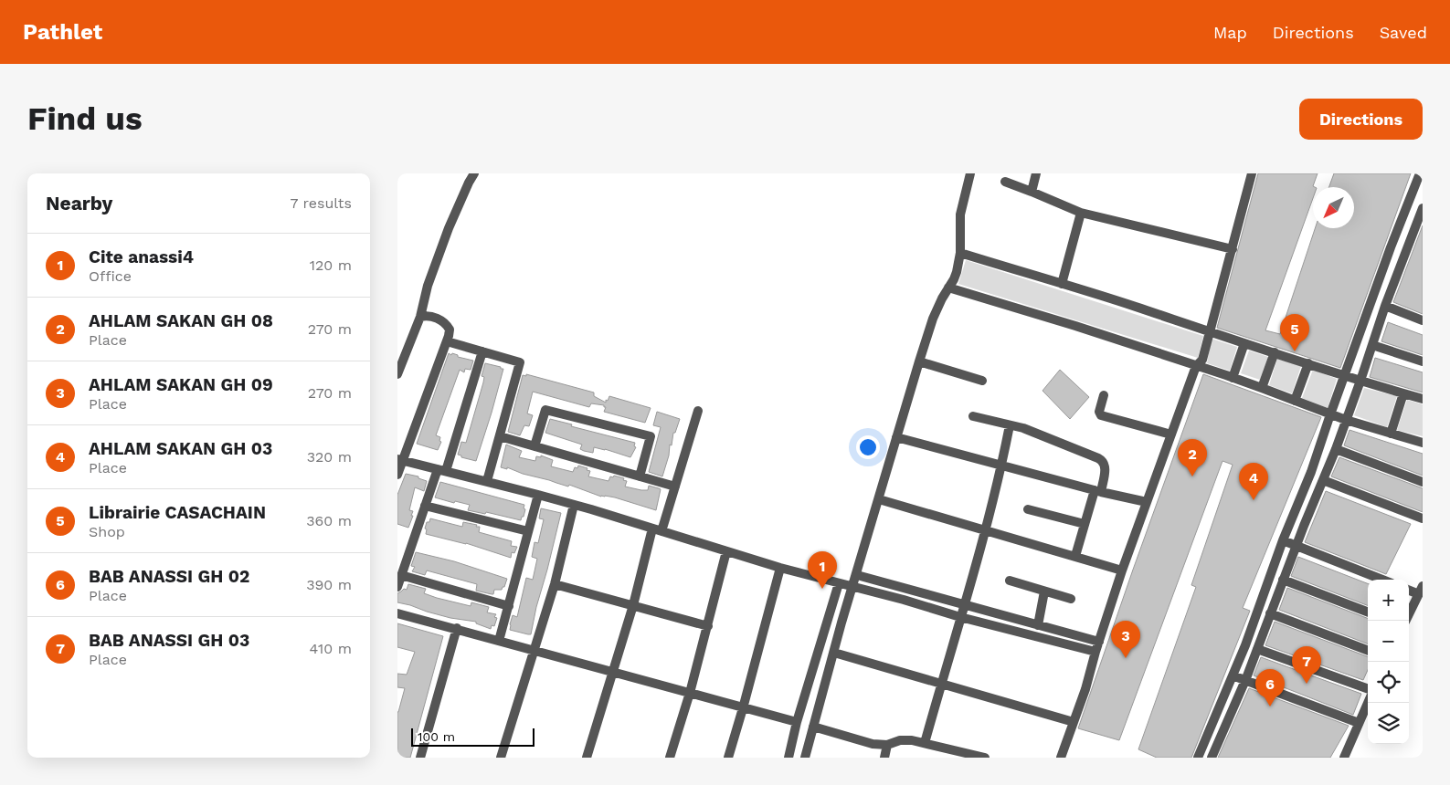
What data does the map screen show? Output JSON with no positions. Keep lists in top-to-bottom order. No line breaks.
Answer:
{"scale_bar":"100 m","north":"bottom left","page":{"header":"Pathlet","nav":["Map","Directions","Saved"],"buttons":"Directions","title":"Find us","heading":["Nearby","7 results"],"list":[{"mark":"1","name":"Cite anassi4","note":"Office","value":"120 m"},{"mark":"2","name":"AHLAM SAKAN GH 08","note":"Place","value":"270 m"},{"mark":"3","name":"AHLAM SAKAN GH 09","note":"Place","value":"270 m"},{"mark":"4","name":"AHLAM SAKAN GH 03","note":"Place","value":"320 m"},{"mark":"5","name":"Librairie CASACHAIN","note":"Shop","value":"360 m"},{"mark":"6","name":"BAB ANASSI GH 02","note":"Place","value":"390 m"},{"mark":"7","name":"BAB ANASSI GH 03","note":"Place","value":"410 m"}],"pins":["5","2","4","1","3","7","6"],"map_buttons":["+","−"],"scale":"100 m"}}
